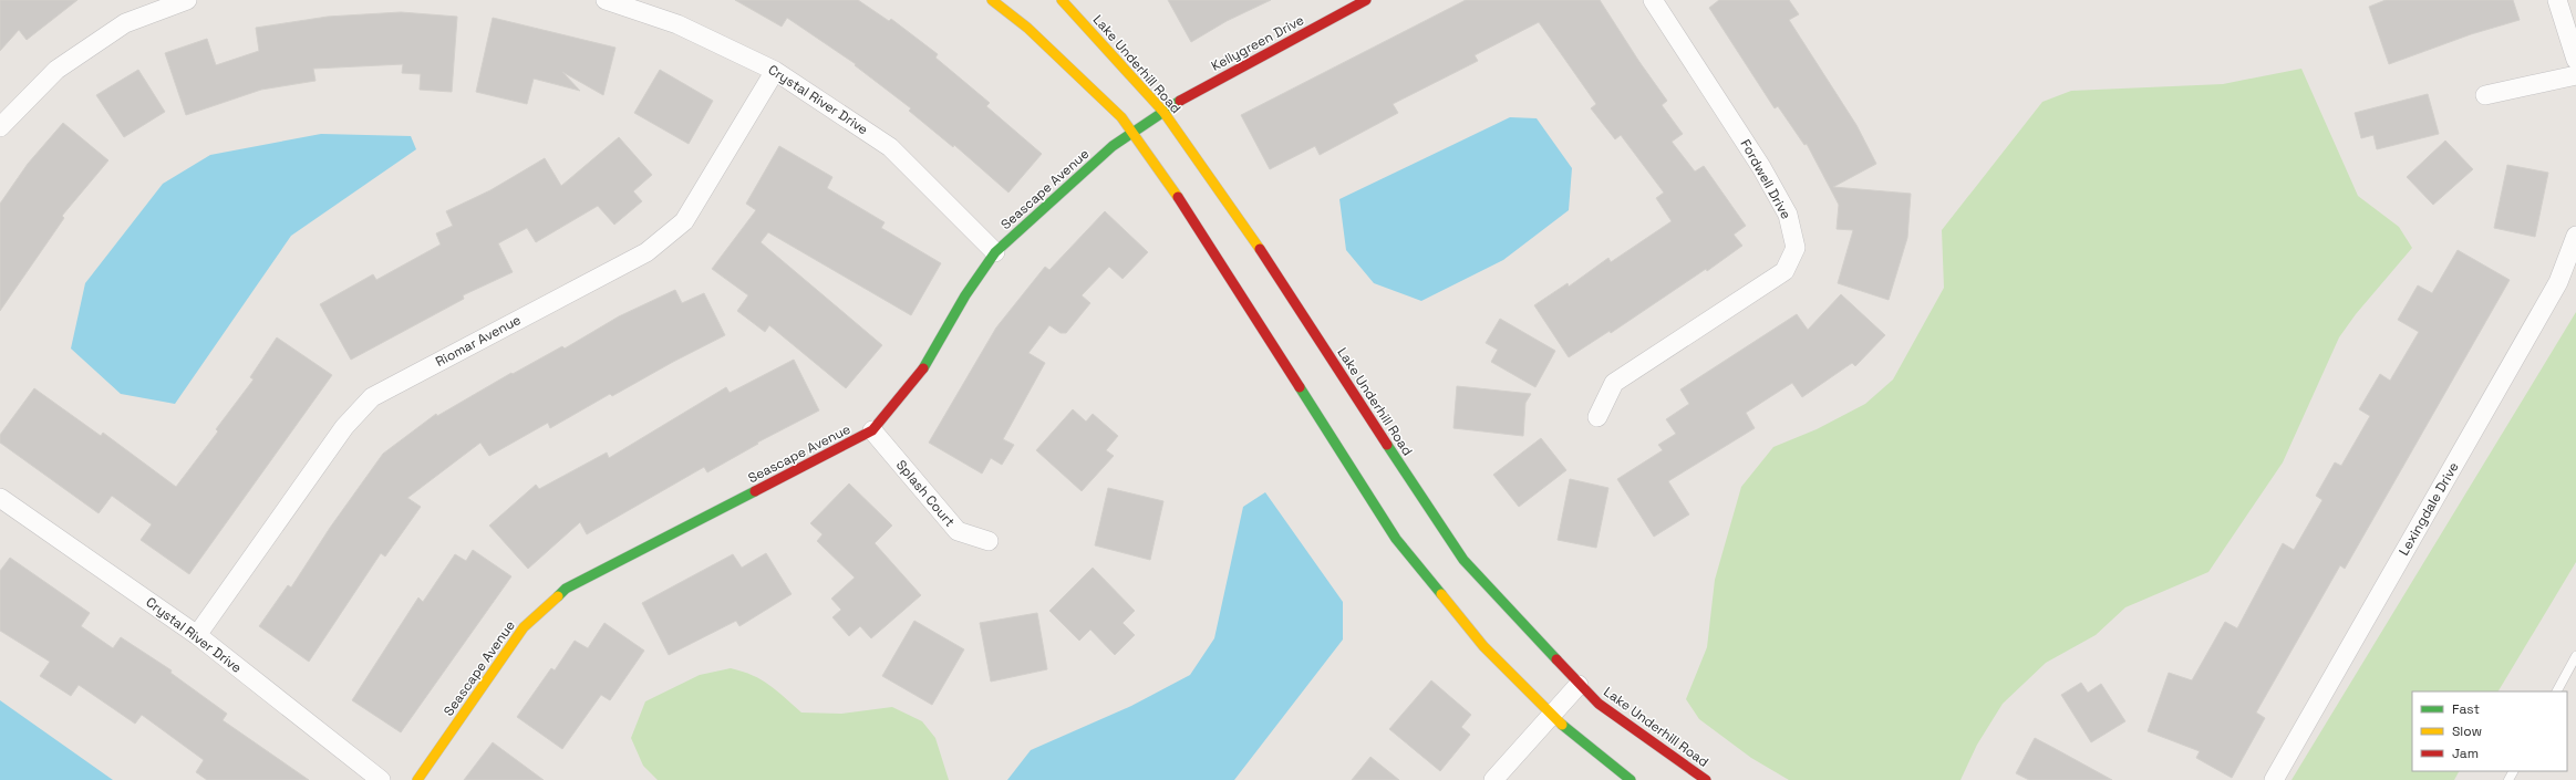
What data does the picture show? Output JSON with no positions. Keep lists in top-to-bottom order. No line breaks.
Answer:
{"streets":{"street":["Kellygreen Drive","Lake Underhill Road","Crystal River Drive","Fordwell Drive","Seascape Avenue","Riomar Avenue","Splash Court","Lexingdale Drive"]},"crossings":[["Kellygreen Drive","Lake Underhill Road"],["Kellygreen Drive","Seascape Avenue"],["Lake Underhill Road","Seascape Avenue"],["Crystal River Drive","Seascape Avenue"],["Crystal River Drive","Riomar Avenue"],["Seascape Avenue","Splash Court"]],"legend":["Fast","Slow","Jam"]}
